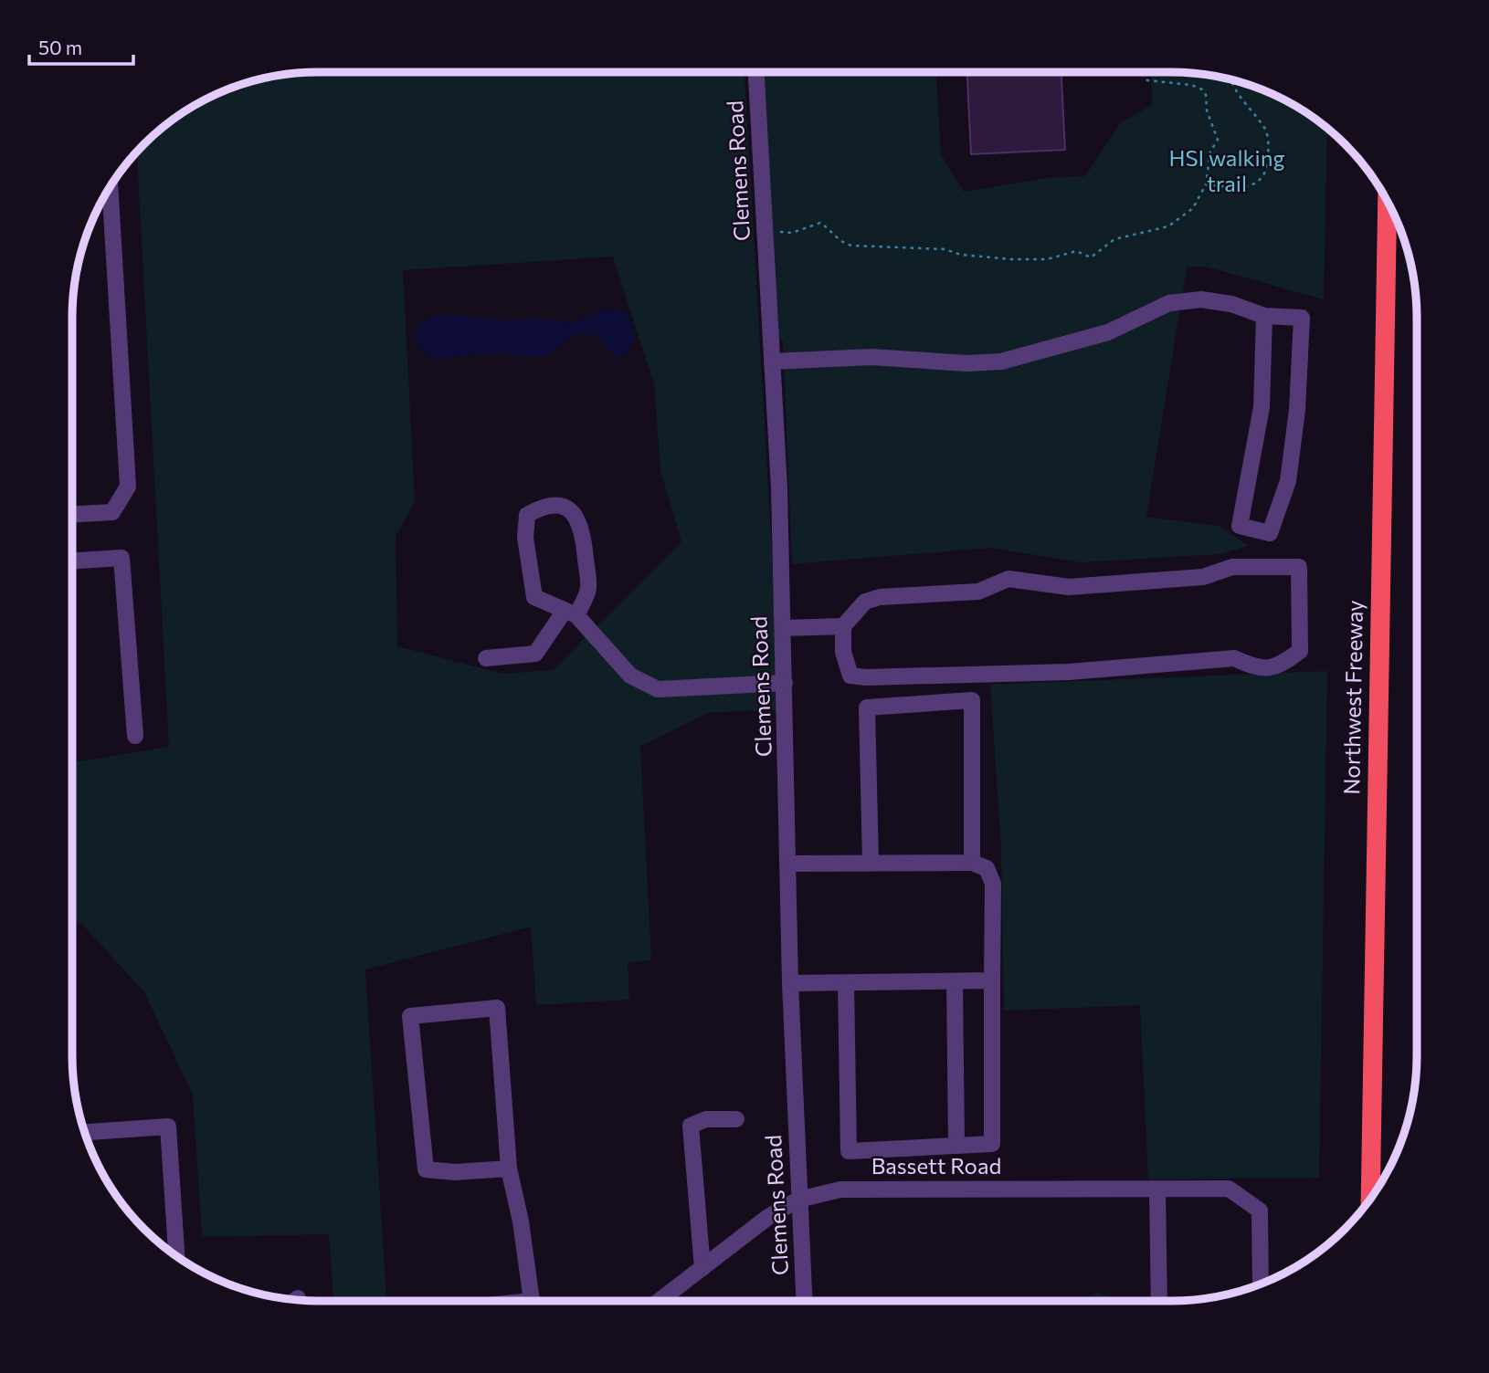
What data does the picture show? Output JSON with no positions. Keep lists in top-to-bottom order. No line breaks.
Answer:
{"streets":{"highway":["Northwest Freeway"],"street":["Clemens Road","Bassett Road"]},"crossings":[["Clemens Road","Bassett Road"]],"parks":["HSI walking trail"],"scale_bar":"50 m"}
